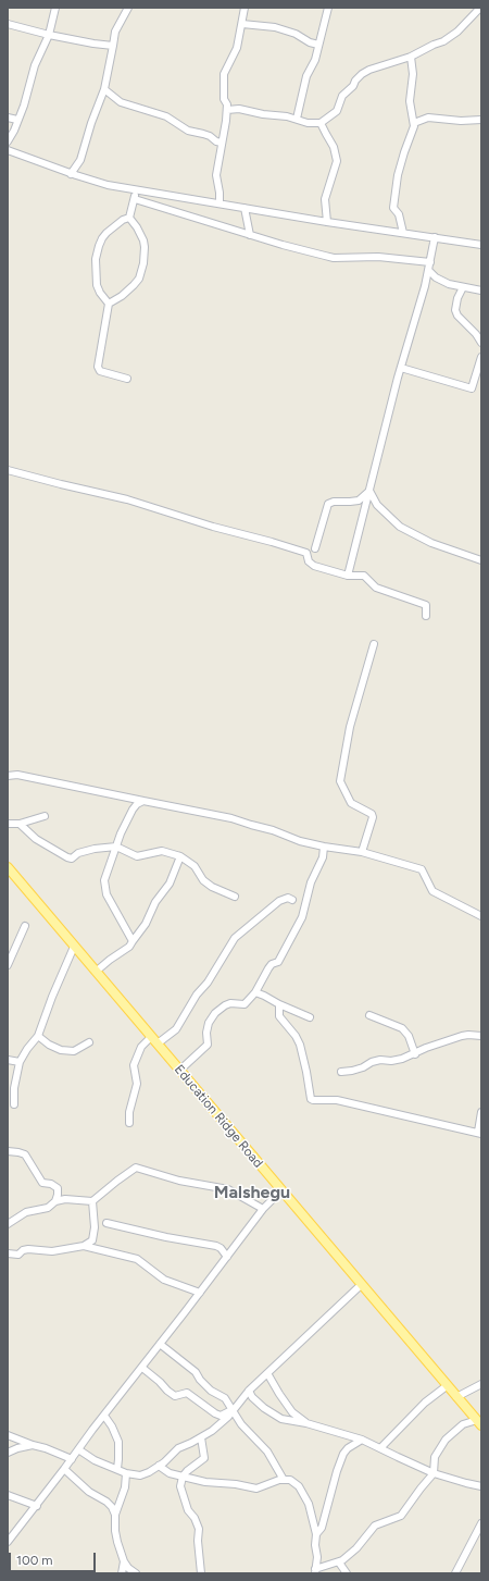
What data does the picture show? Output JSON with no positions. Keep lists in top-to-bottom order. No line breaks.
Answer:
{"streets":{"main road":["Education Ridge Road"]},"districts":["Malshegu"],"scale_bar":"100 m"}
